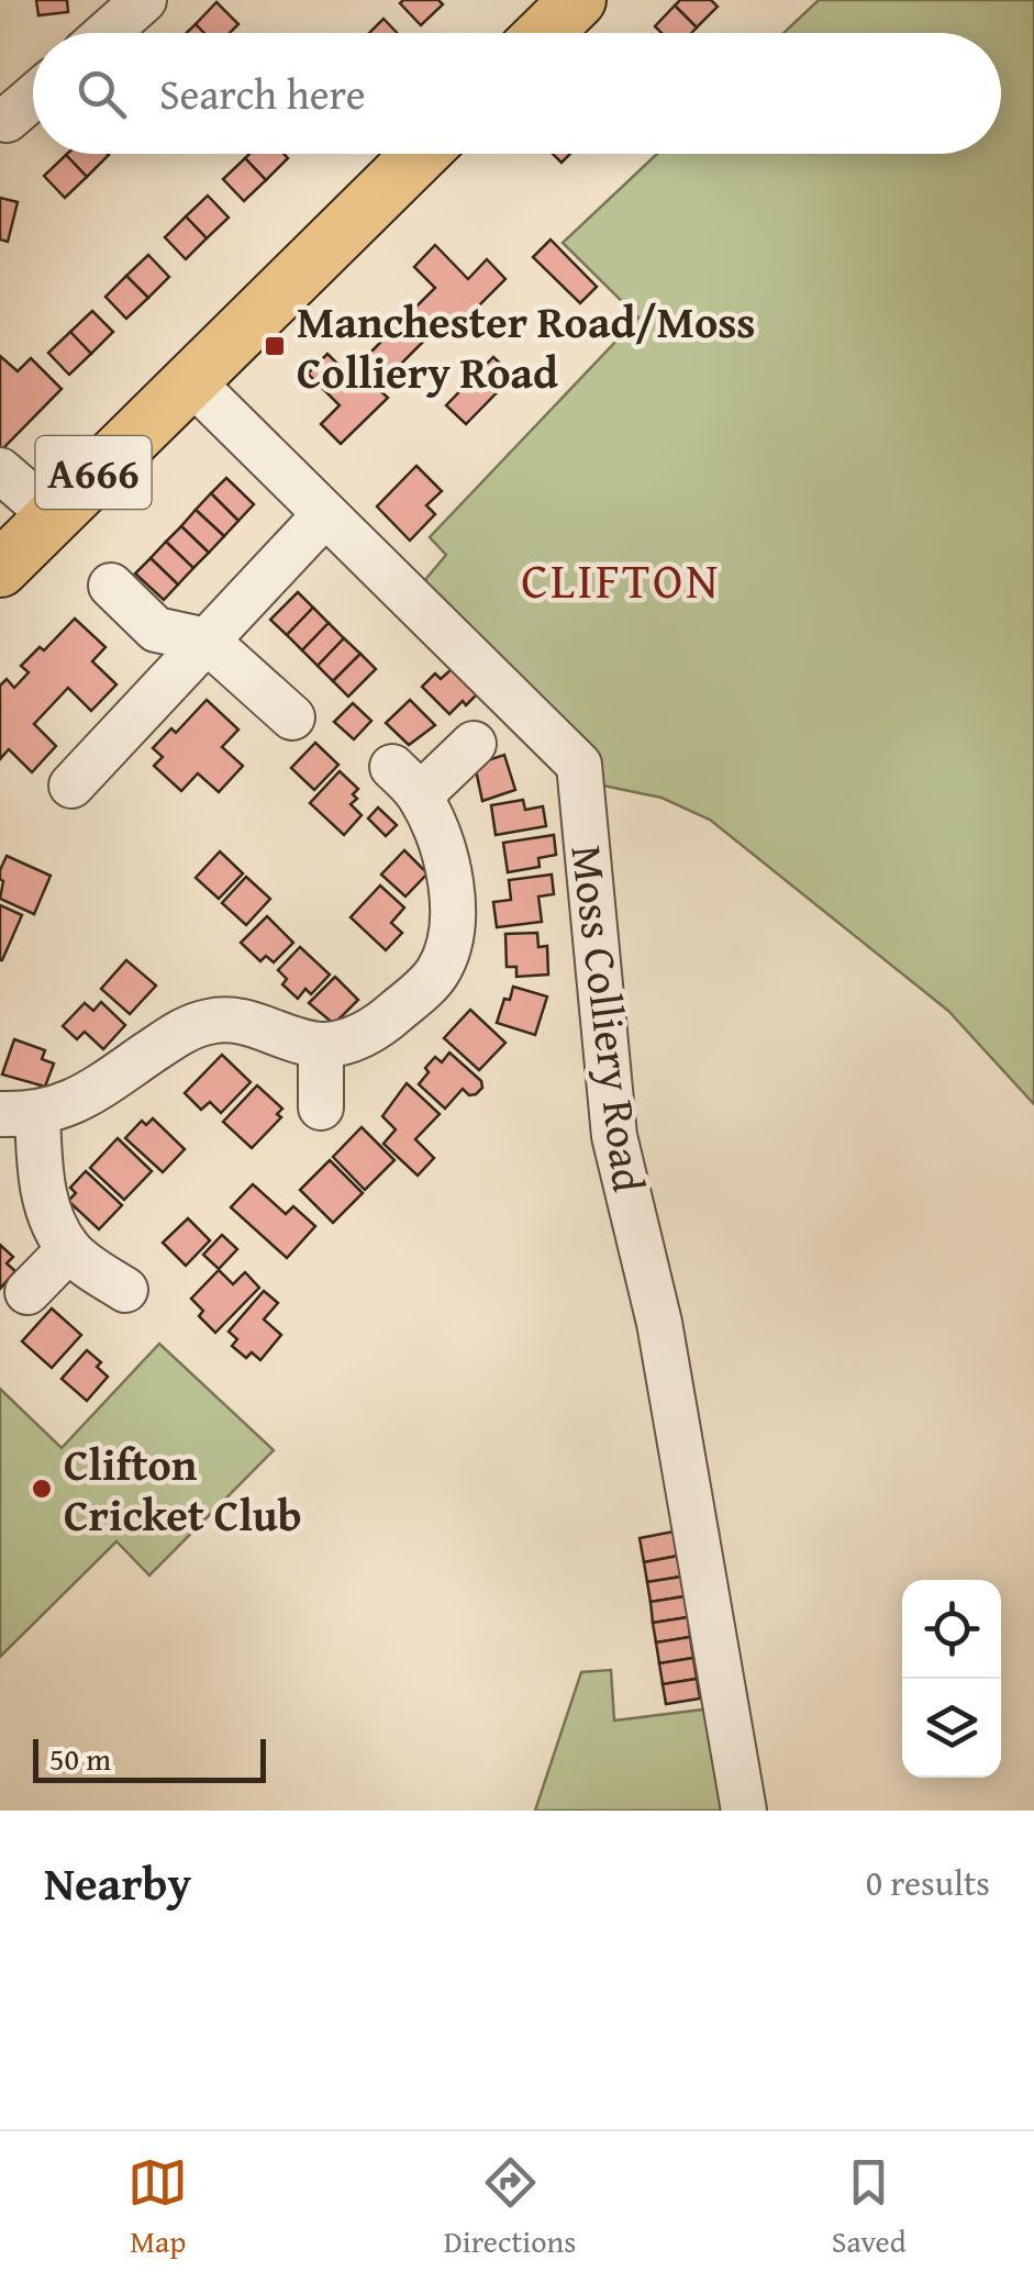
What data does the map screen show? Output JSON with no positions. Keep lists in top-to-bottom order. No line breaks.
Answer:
{"streets":{"main road":["A666"],"street":["Moss Colliery Road"]},"crossings":[["A666","Moss Colliery Road"]],"districts":["CLIFTON"],"places":{"transit":["Manchester Road/Moss Colliery Road"],"other":["Clifton Cricket Club"]},"scale_bar":"50 m","page":{"search":"Search here","scale":"50 m","heading":["Nearby","0 results"],"nav":["Map","Directions","Saved"]}}
